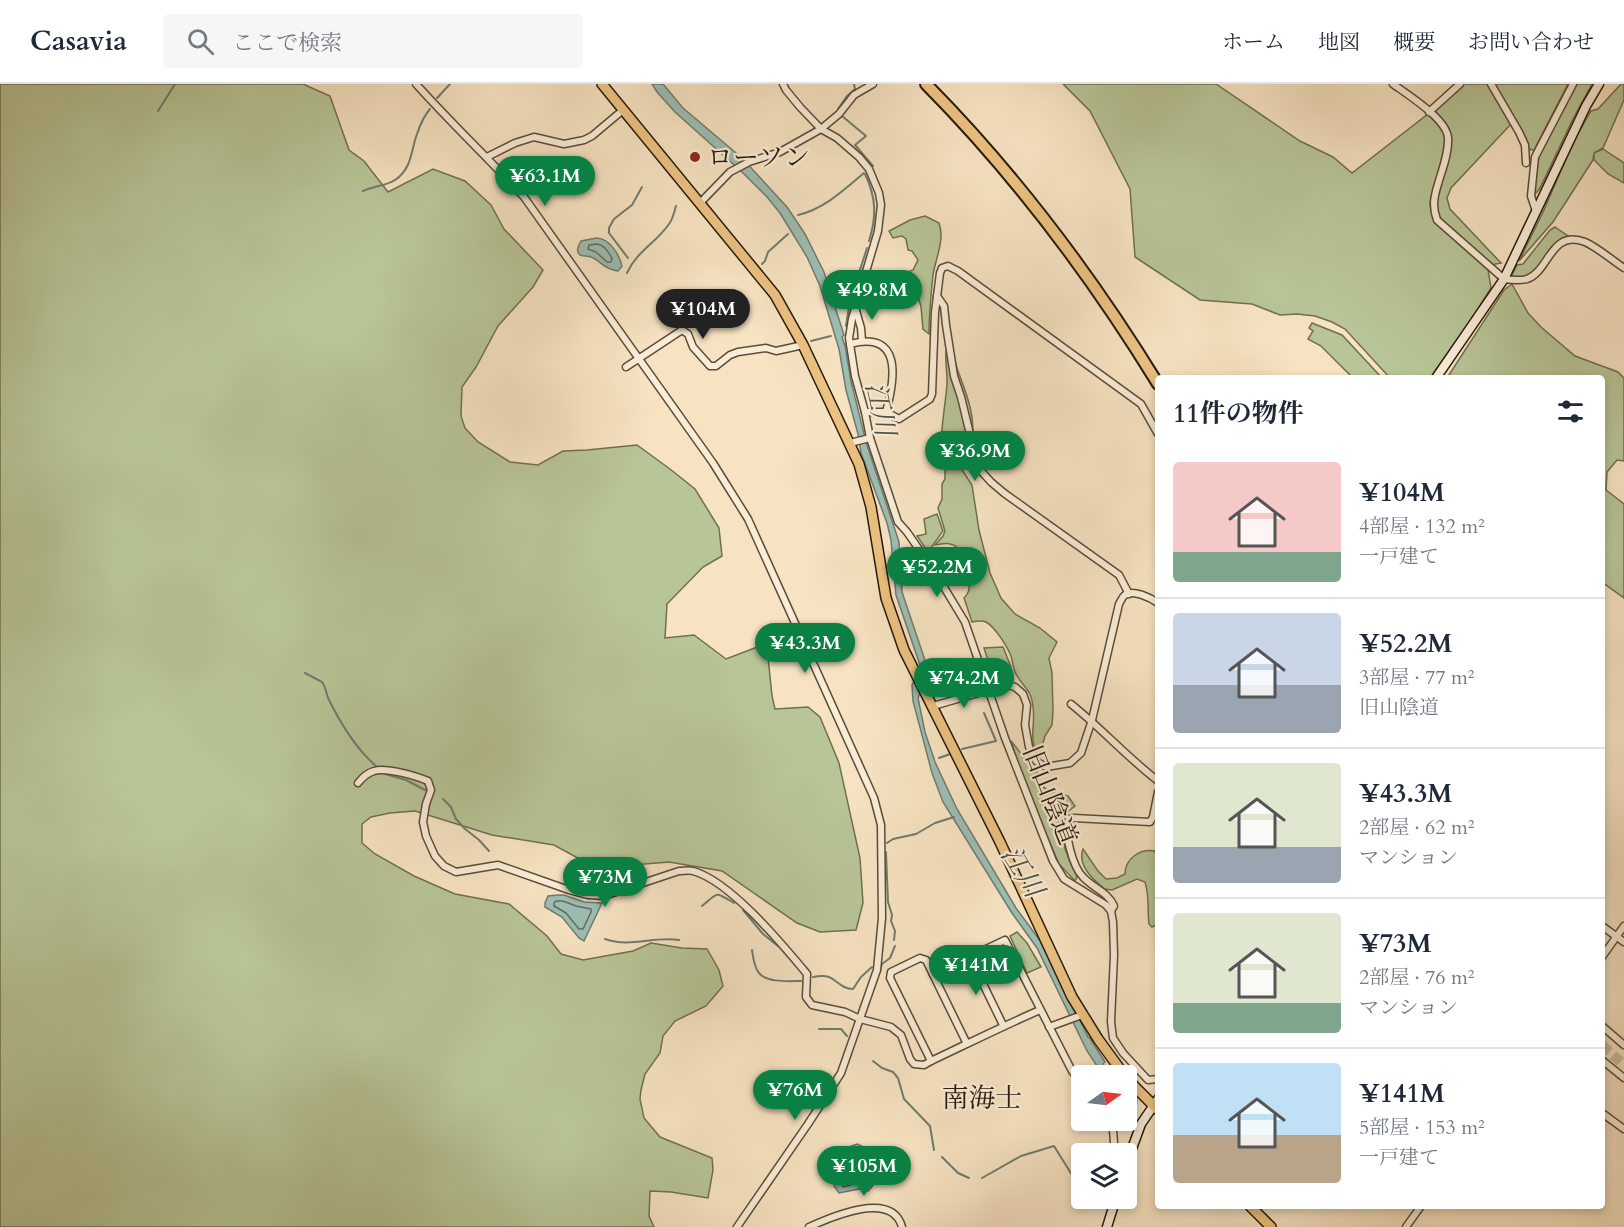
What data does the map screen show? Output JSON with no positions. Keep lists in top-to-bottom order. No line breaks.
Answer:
{"streets":{"street":["旧山陰道"]},"districts":["南海士"],"water":["江川"],"places":["ローソン"],"north":"right","page":{"header":"Casavia","search":"ここで検索","nav":["ホーム","地図","概要","お問い合わせ"],"price":["¥63.1M","¥49.8M","¥104M","¥36.9M","¥52.2M","¥43.3M","¥74.2M","¥73M","¥141M","¥76M","¥105M"],"heading":"11件の物件","list":[{"name":"¥104M","note":"4部屋 · 132 m² · 一戸建て"},{"name":"¥52.2M","note":"3部屋 · 77 m² · 旧山陰道"},{"name":"¥43.3M","note":"2部屋 · 62 m² · マンション"},{"name":"¥73M","note":"2部屋 · 76 m² · マンション"},{"name":"¥141M","note":"5部屋 · 153 m² · 一戸建て"}]}}
